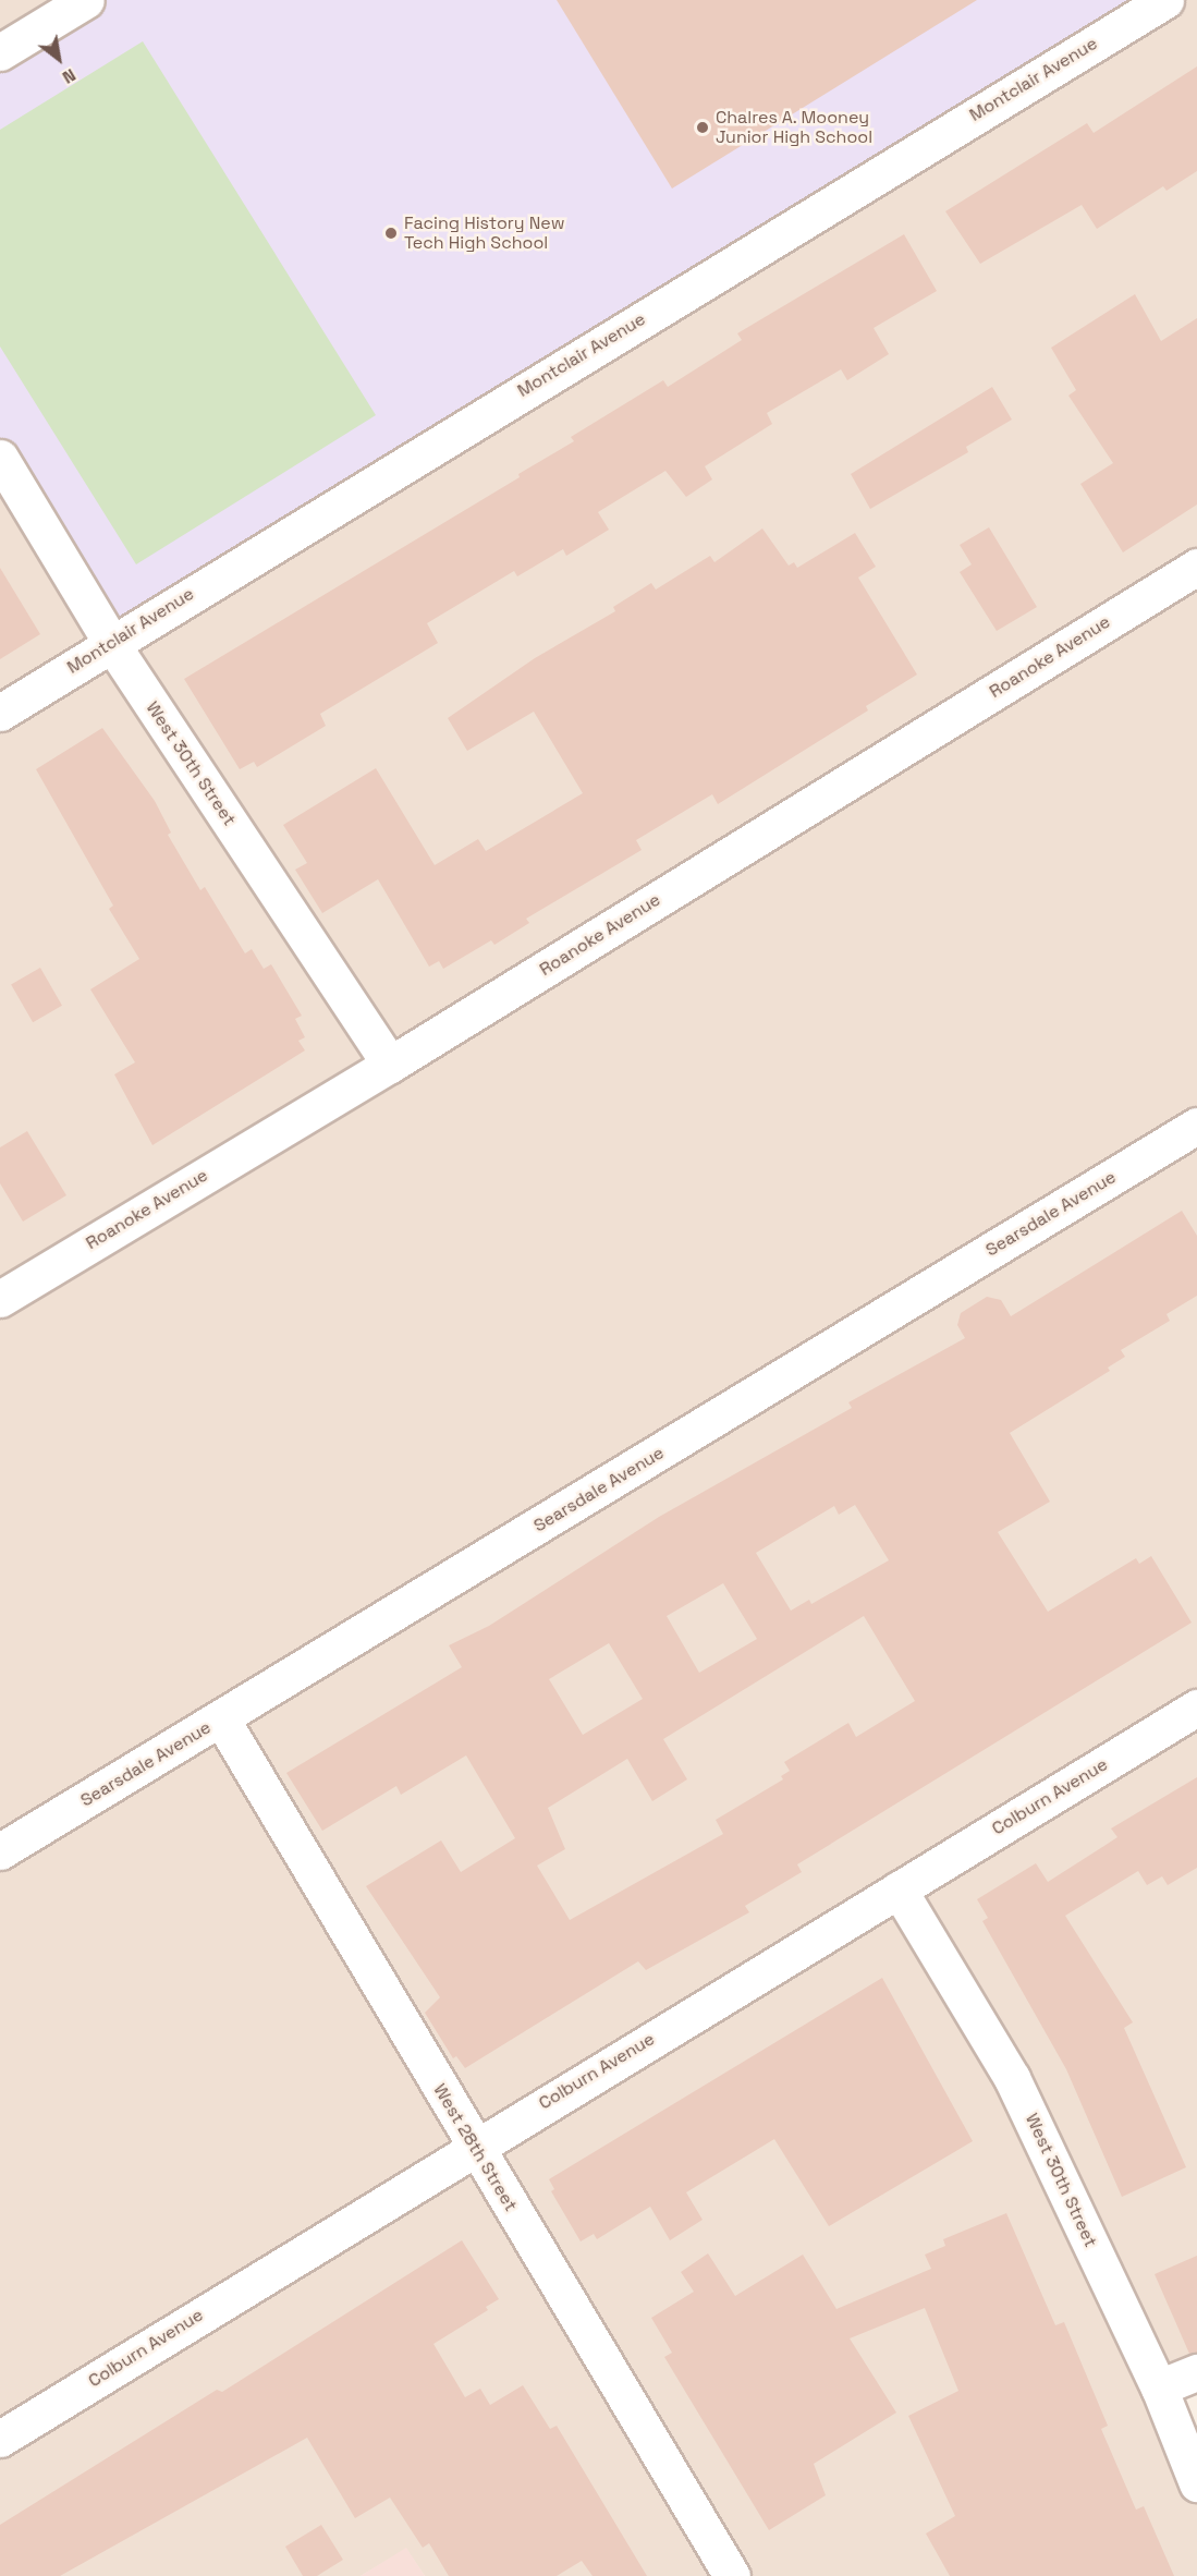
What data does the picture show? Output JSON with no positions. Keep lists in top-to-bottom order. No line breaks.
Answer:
{"streets":{"street":["Montclair Avenue","Roanoke Avenue","West 30th Street","Searsdale Avenue","Colburn Avenue","West 28th Street"]},"crossings":[["Montclair Avenue","West 30th Street"],["Roanoke Avenue","West 30th Street"],["West 30th Street","Colburn Avenue"],["Searsdale Avenue","West 28th Street"],["Colburn Avenue","West 28th Street"]],"places":["Chalres A. Mooney Junior High School","Facing History New Tech High School"],"north":"bottom right"}
